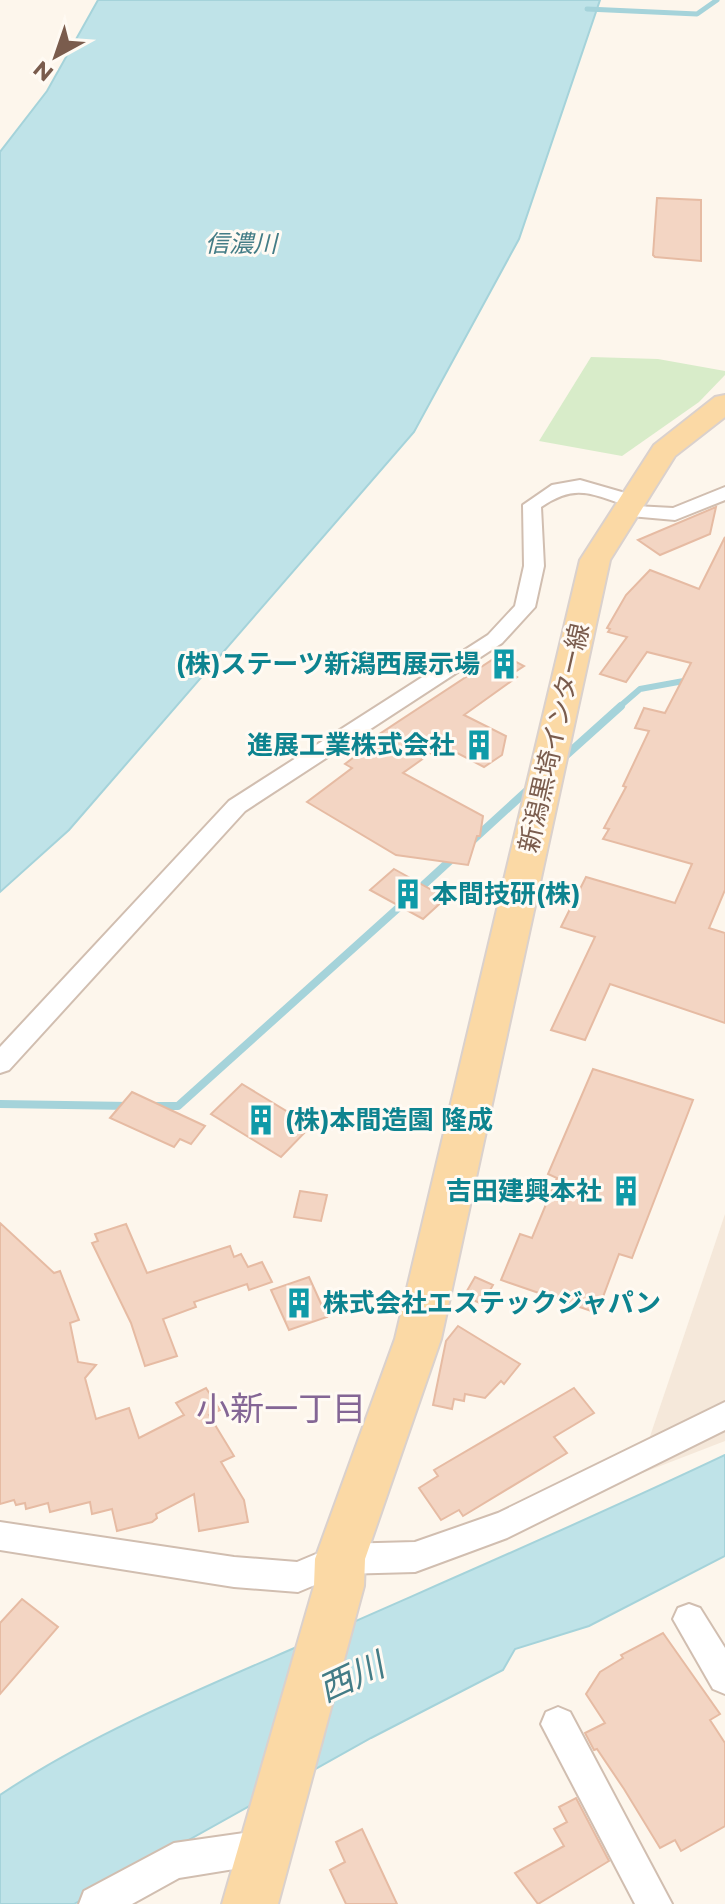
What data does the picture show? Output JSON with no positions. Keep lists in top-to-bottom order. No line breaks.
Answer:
{"streets":{"main road":["新潟黒埼インター線"]},"districts":["小新一丁目"],"water":["信濃川","西川"],"places":{"building":["(株)ステーツ新潟西展示場","進展工業株式会社","本間技研(株)","(株)本間造園 隆成","吉田建興本社","株式会社エステックジャパン"]},"north":"bottom left"}
